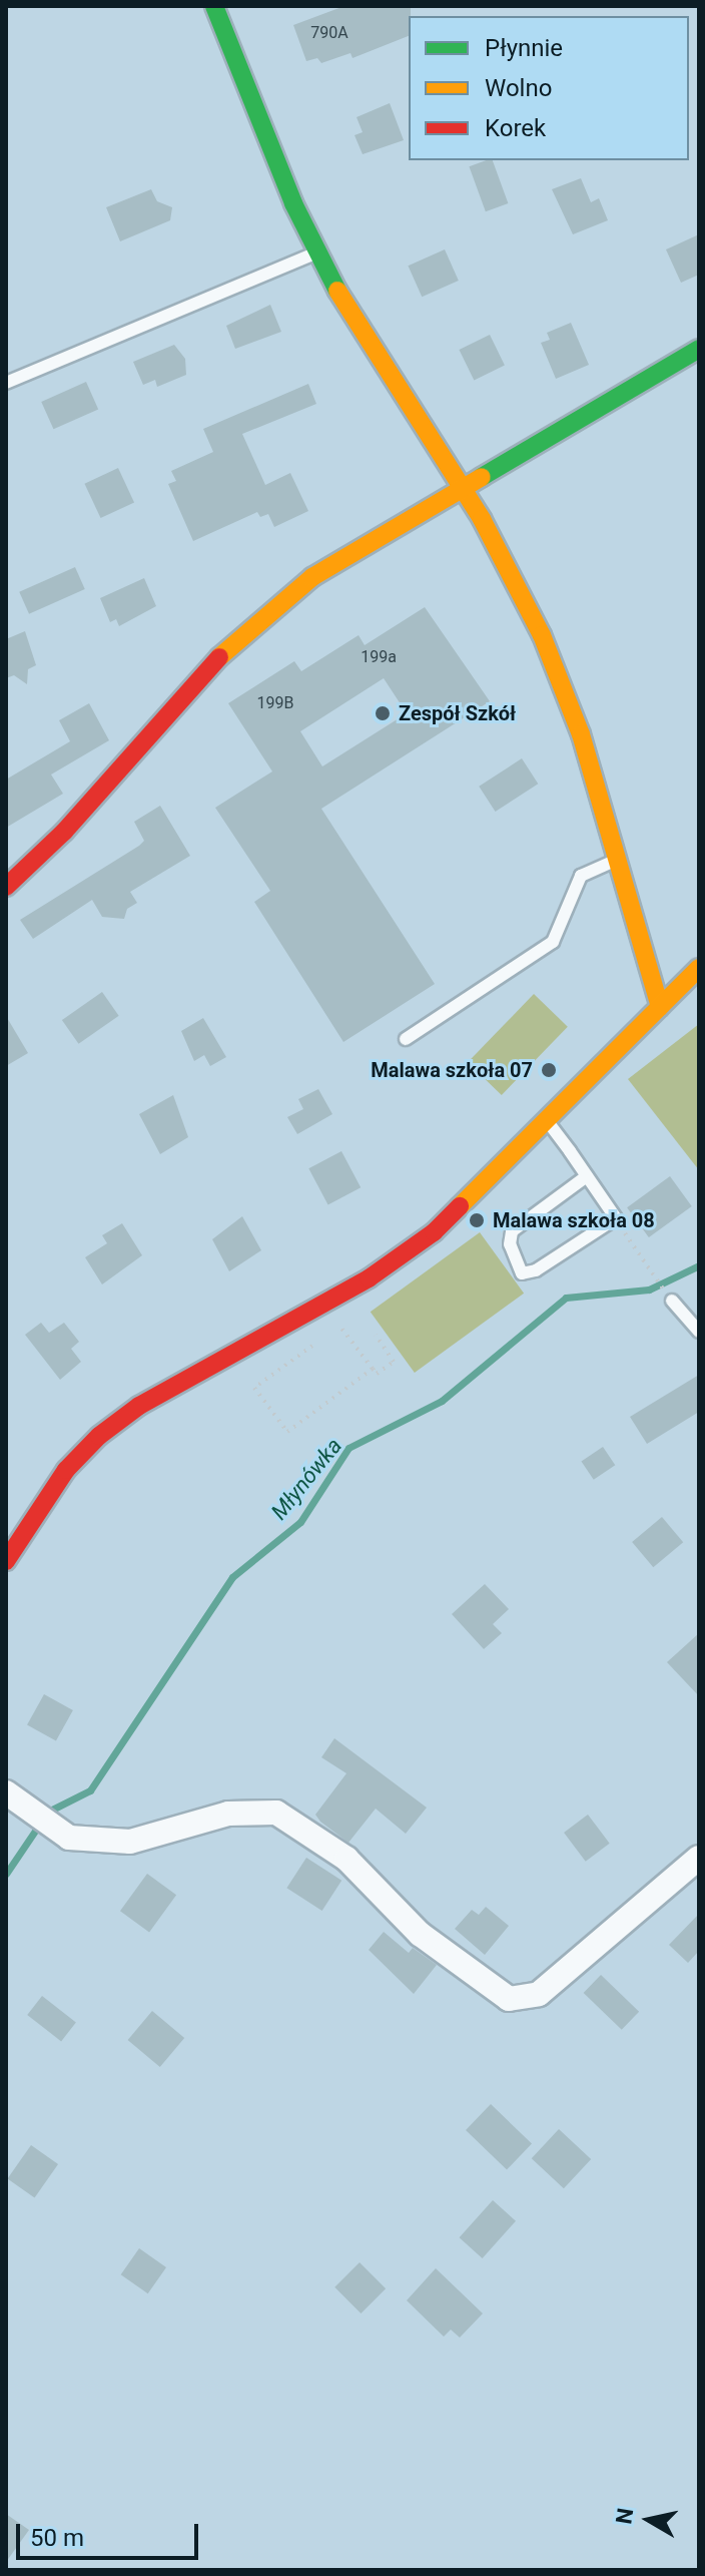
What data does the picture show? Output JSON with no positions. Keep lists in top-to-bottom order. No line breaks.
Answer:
{"water":["Młynówka"],"places":["Zespół Szkół","Malawa szkoła 07","Malawa szkoła 08"],"house_numbers":["790A","199a","199B"],"legend":["Płynnie","Wolno","Korek"],"scale_bar":"50 m","north":"left"}
